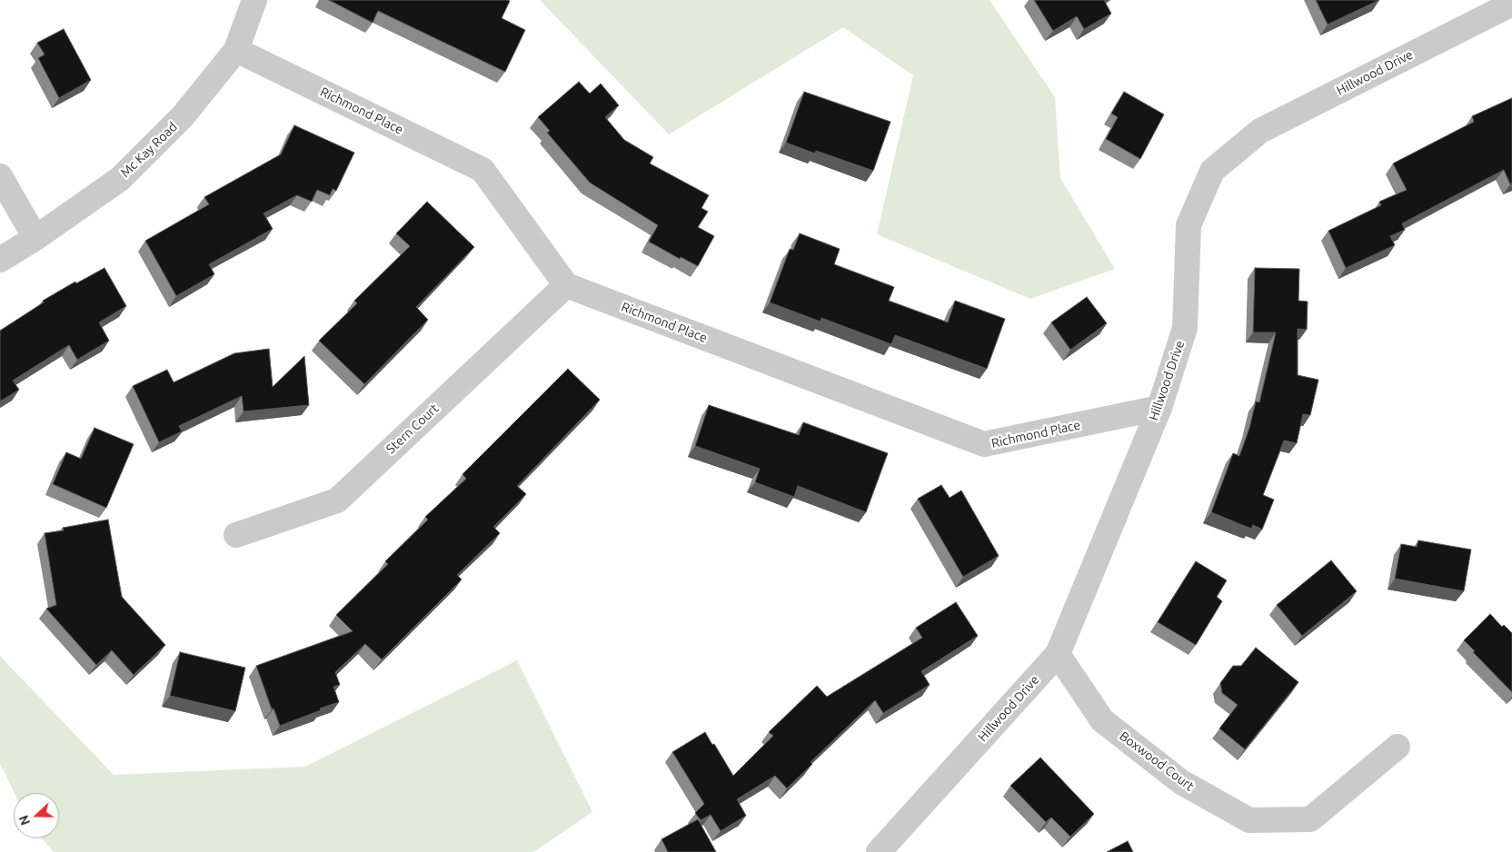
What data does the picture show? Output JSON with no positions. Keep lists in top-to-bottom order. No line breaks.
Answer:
{"streets":{"street":["Hillwood Drive","Richmond Place","Mc Kay Road","Stern Court","Boxwood Court"]},"crossings":[["Hillwood Drive","Richmond Place"],["Hillwood Drive","Boxwood Court"],["Richmond Place","Mc Kay Road"],["Richmond Place","Stern Court"]],"north":"left"}
